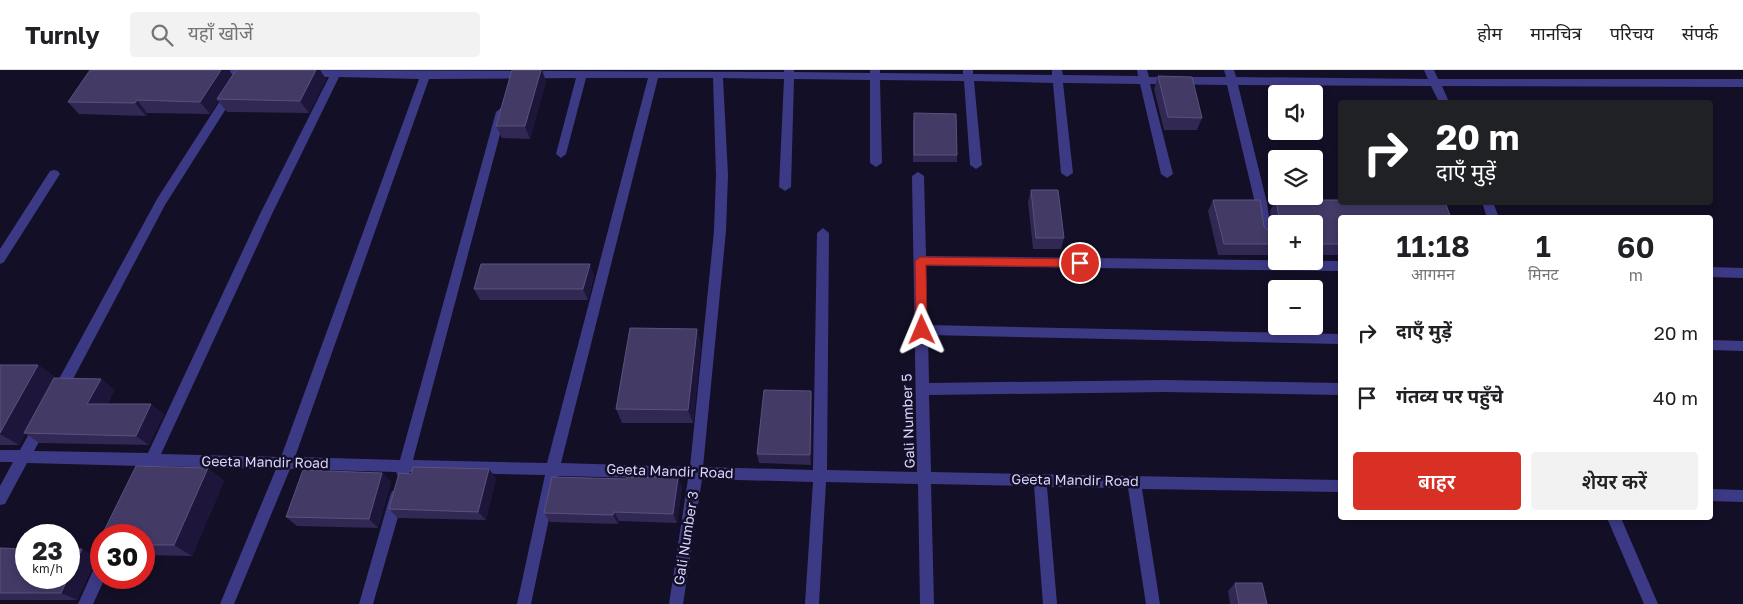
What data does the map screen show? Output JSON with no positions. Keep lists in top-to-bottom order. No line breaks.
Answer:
{"streets":{"street":["Gali Number 5","Geeta Mandir Road","Gali Number 3"]},"crossings":[["Gali Number 5","Geeta Mandir Road"],["Geeta Mandir Road","Gali Number 3"]],"page":{"header":"Turnly","search":"यहाँ खोजें","nav":["होम","मानचित्र","परिचय","संपर्क"],"map_buttons":["+","−"],"turn":["20 m","दाएँ मुड़ें"],"eta":["11:18","आगमन","1","मिनट","60","m"],"list":[{"name":"दाएँ मुड़ें","value":"20 m"},{"name":"गंतव्य पर पहुँचे","value":"40 m"}],"buttons":["बाहर","शेयर करें"],"speed":"23 km/h","limit":"30"}}
